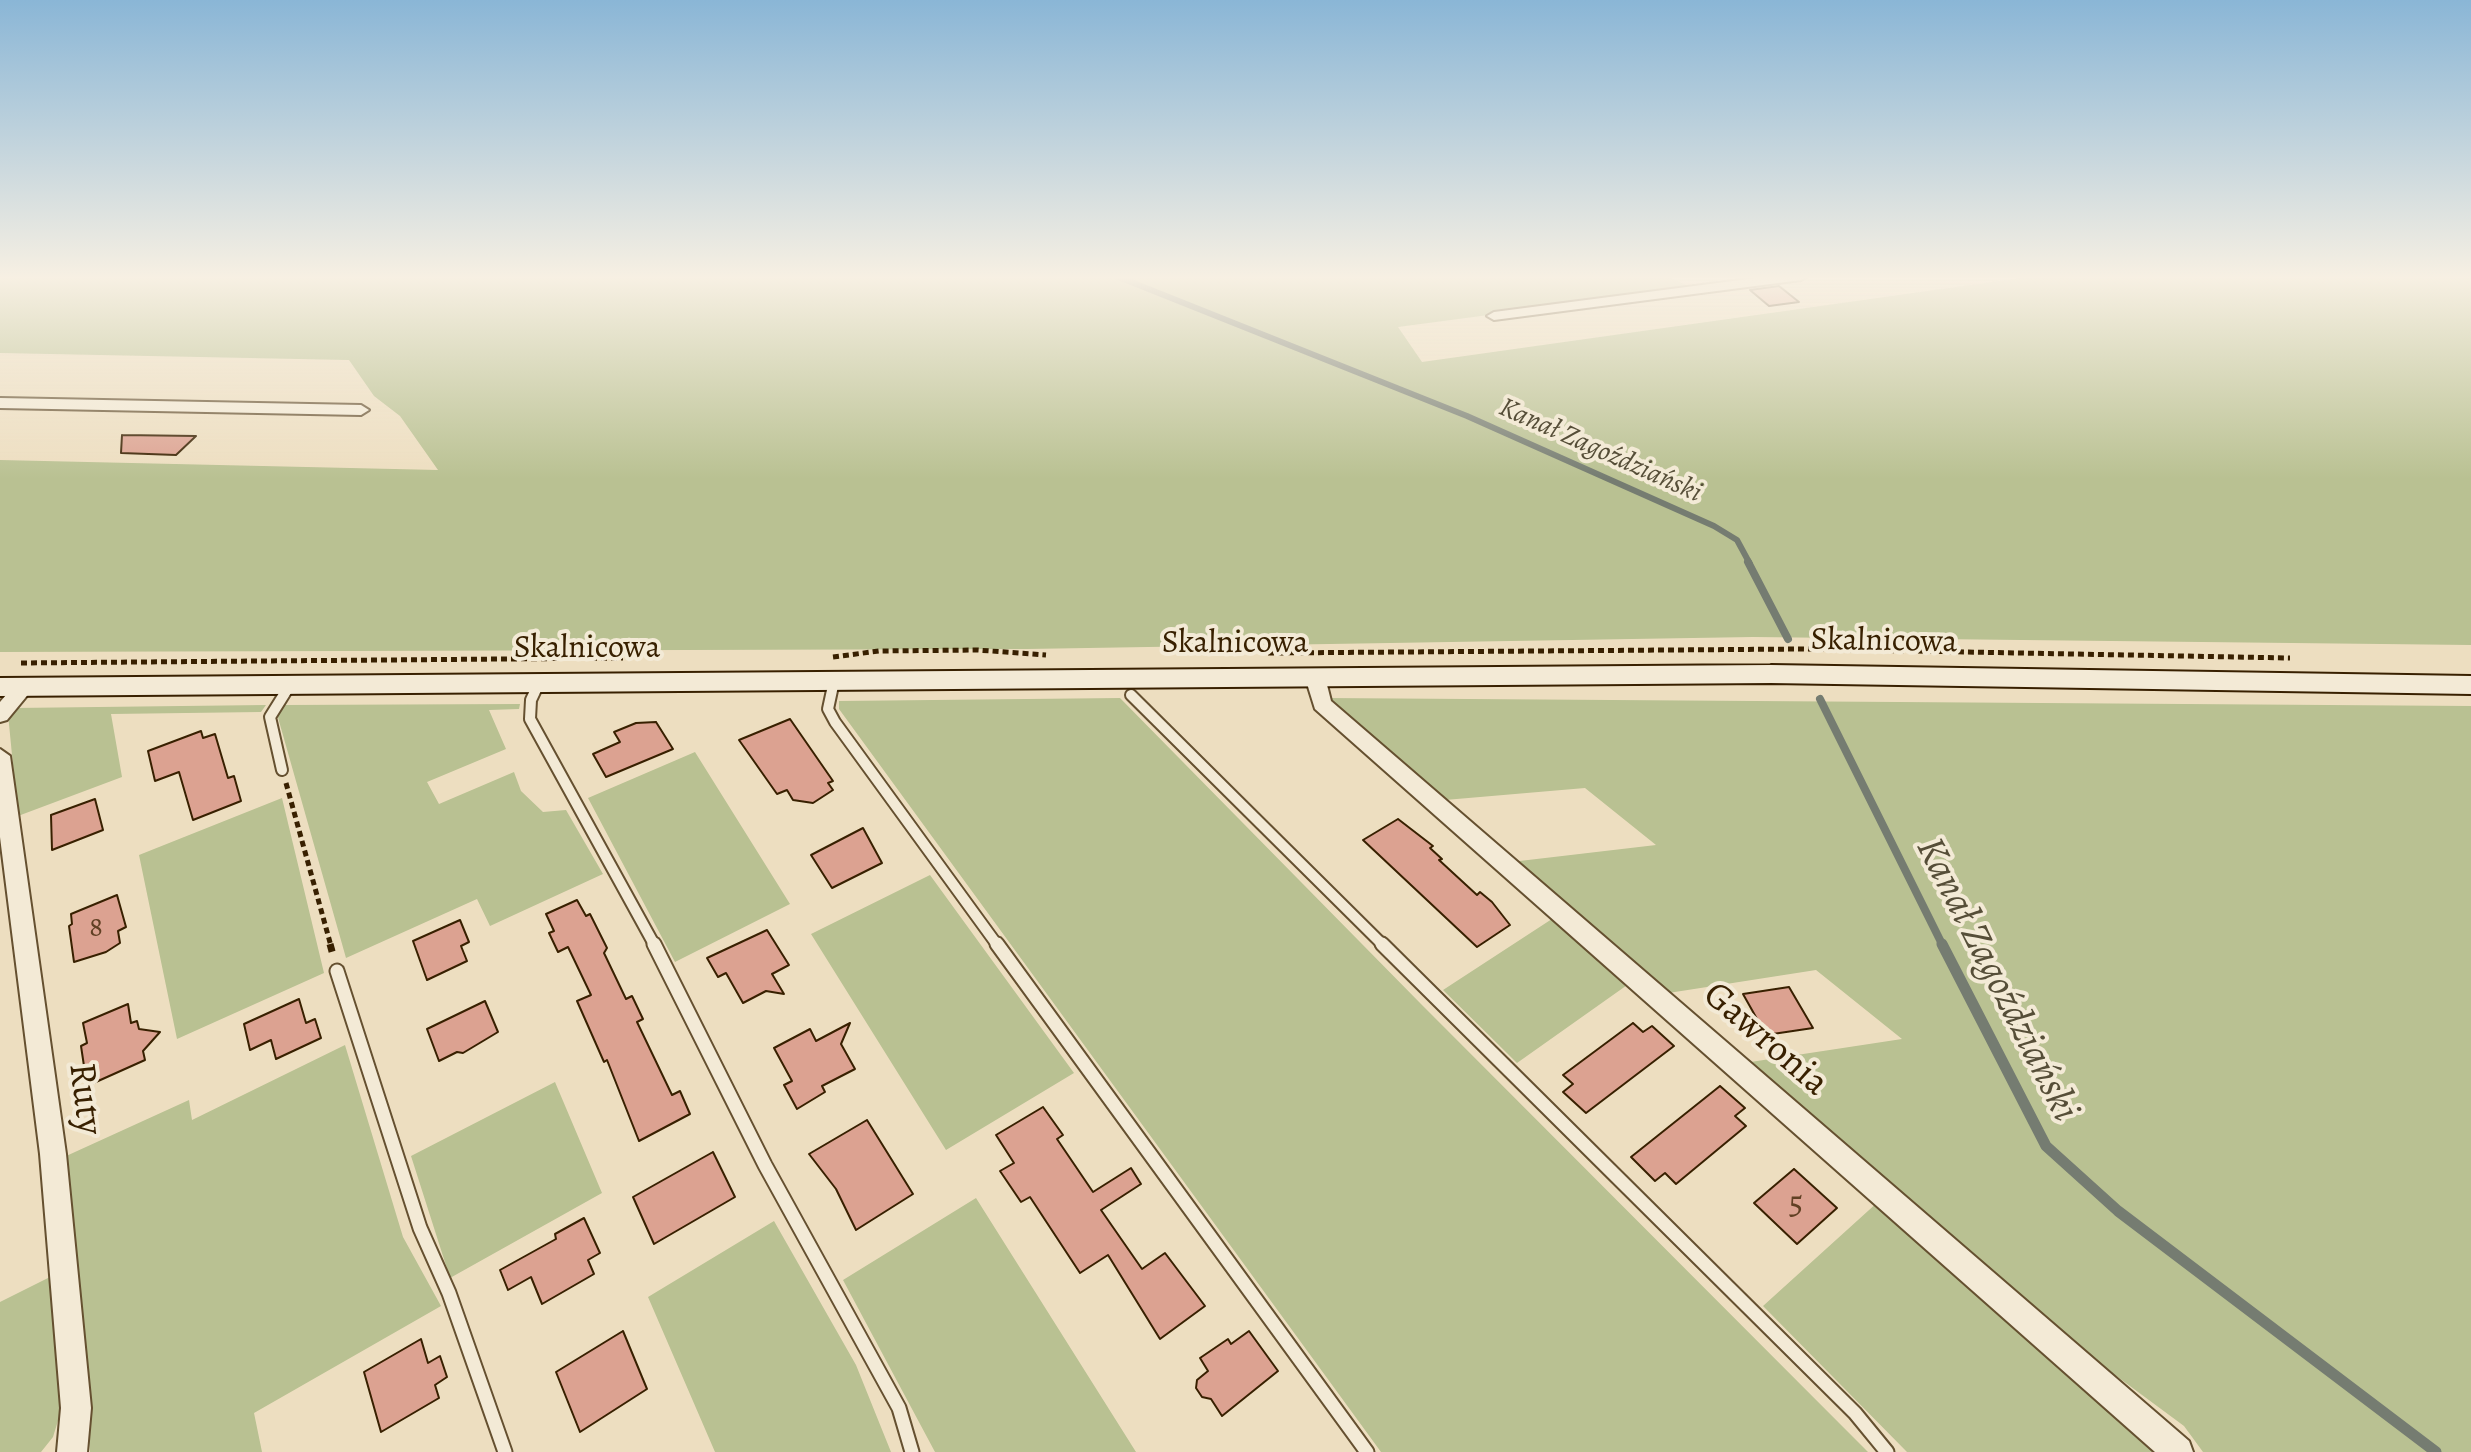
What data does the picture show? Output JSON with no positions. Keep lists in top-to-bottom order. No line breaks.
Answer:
{"streets":{"street":["Skalnicowa","Gawronia","Ruty"]},"crossings":[["Skalnicowa","Gawronia"]],"water":["Kanał Zagoździański"],"house_numbers":["8","5"]}
